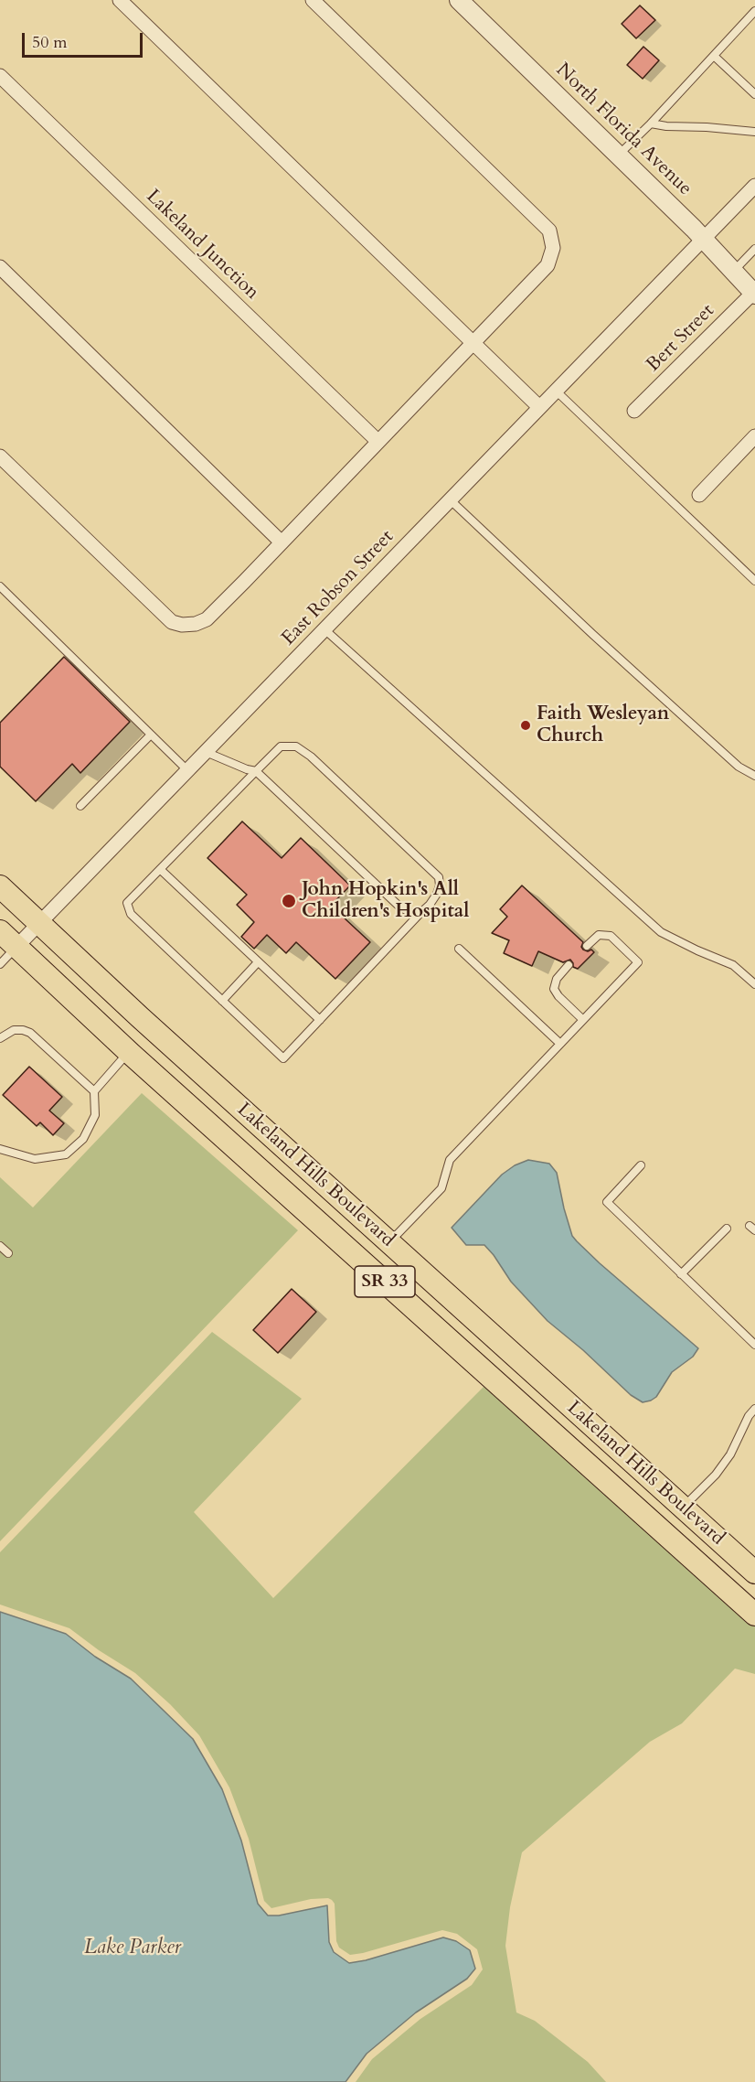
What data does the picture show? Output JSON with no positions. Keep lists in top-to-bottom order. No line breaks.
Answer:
{"streets":{"main road":["Lakeland Hills Boulevard","SR 33"],"street":["North Florida Avenue","Lakeland Junction","Bert Street","East Robson Street"]},"crossings":[["North Florida Avenue","Bert Street"],["North Florida Avenue","East Robson Street"],["East Robson Street","Lakeland Hills Boulevard"]],"water":["Lake Parker"],"places":["Faith Wesleyan Church","John Hopkin's All Children's Hospital"],"scale_bar":"50 m"}
